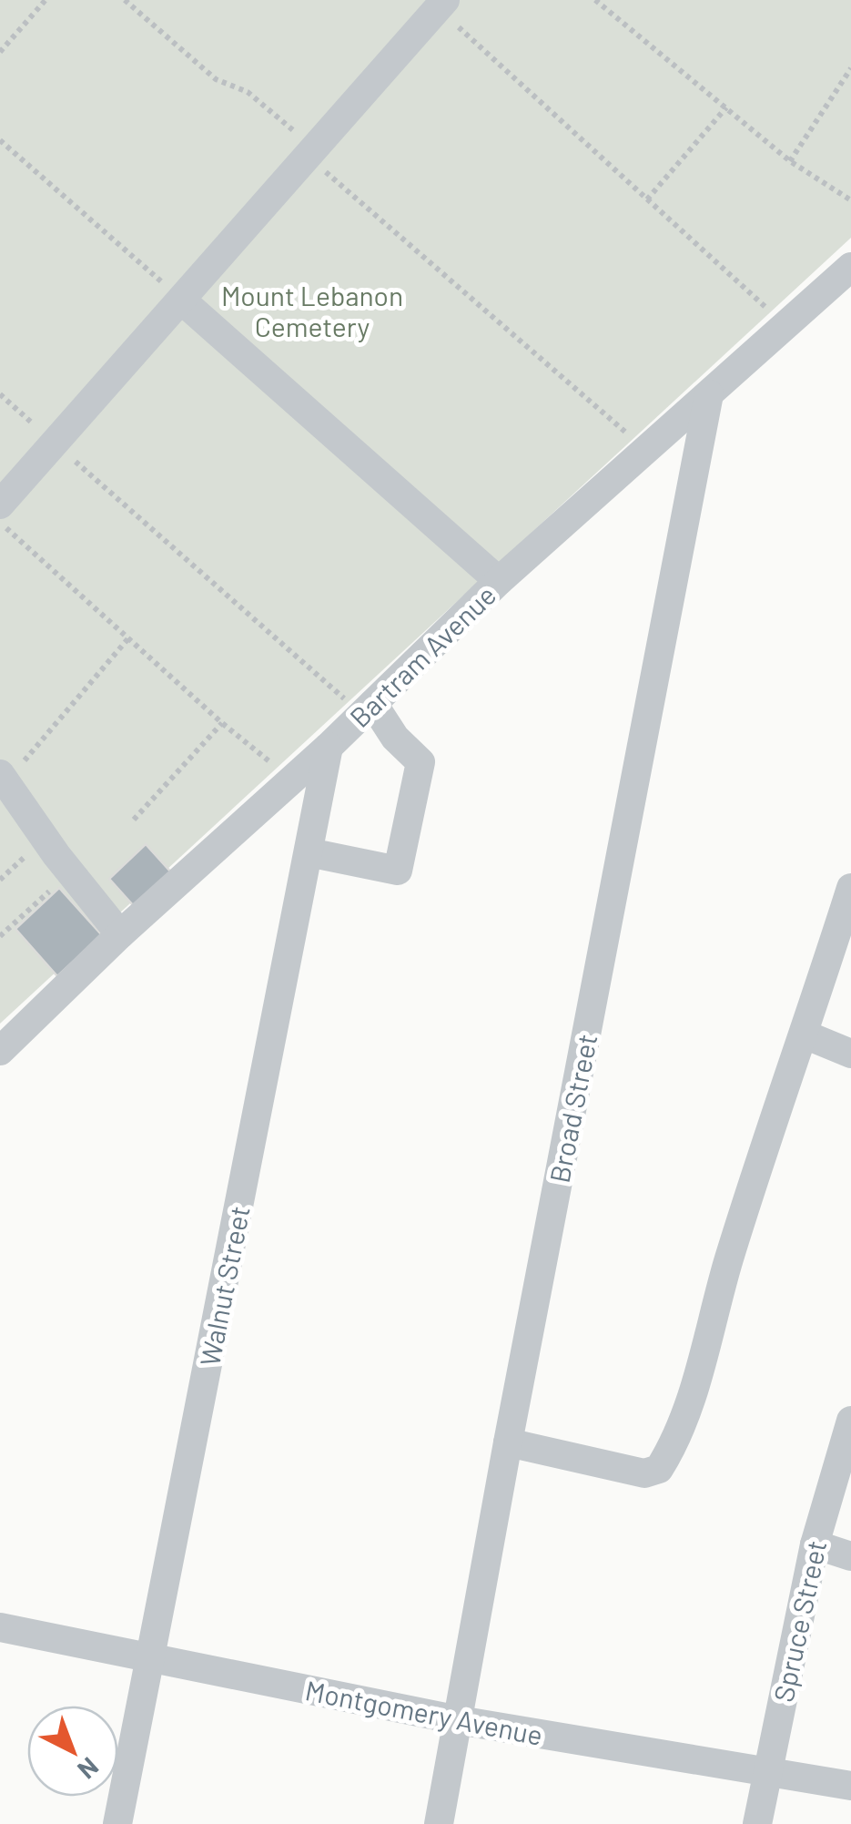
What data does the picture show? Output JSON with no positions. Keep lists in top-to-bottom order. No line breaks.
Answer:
{"streets":{"street":["Bartram Avenue","Broad Street","Walnut Street","Spruce Street","Montgomery Avenue"]},"crossings":[["Bartram Avenue","Broad Street"],["Bartram Avenue","Walnut Street"],["Broad Street","Montgomery Avenue"],["Walnut Street","Montgomery Avenue"],["Spruce Street","Montgomery Avenue"]],"parks":["Mount Lebanon Cemetery"],"north":"bottom right"}
